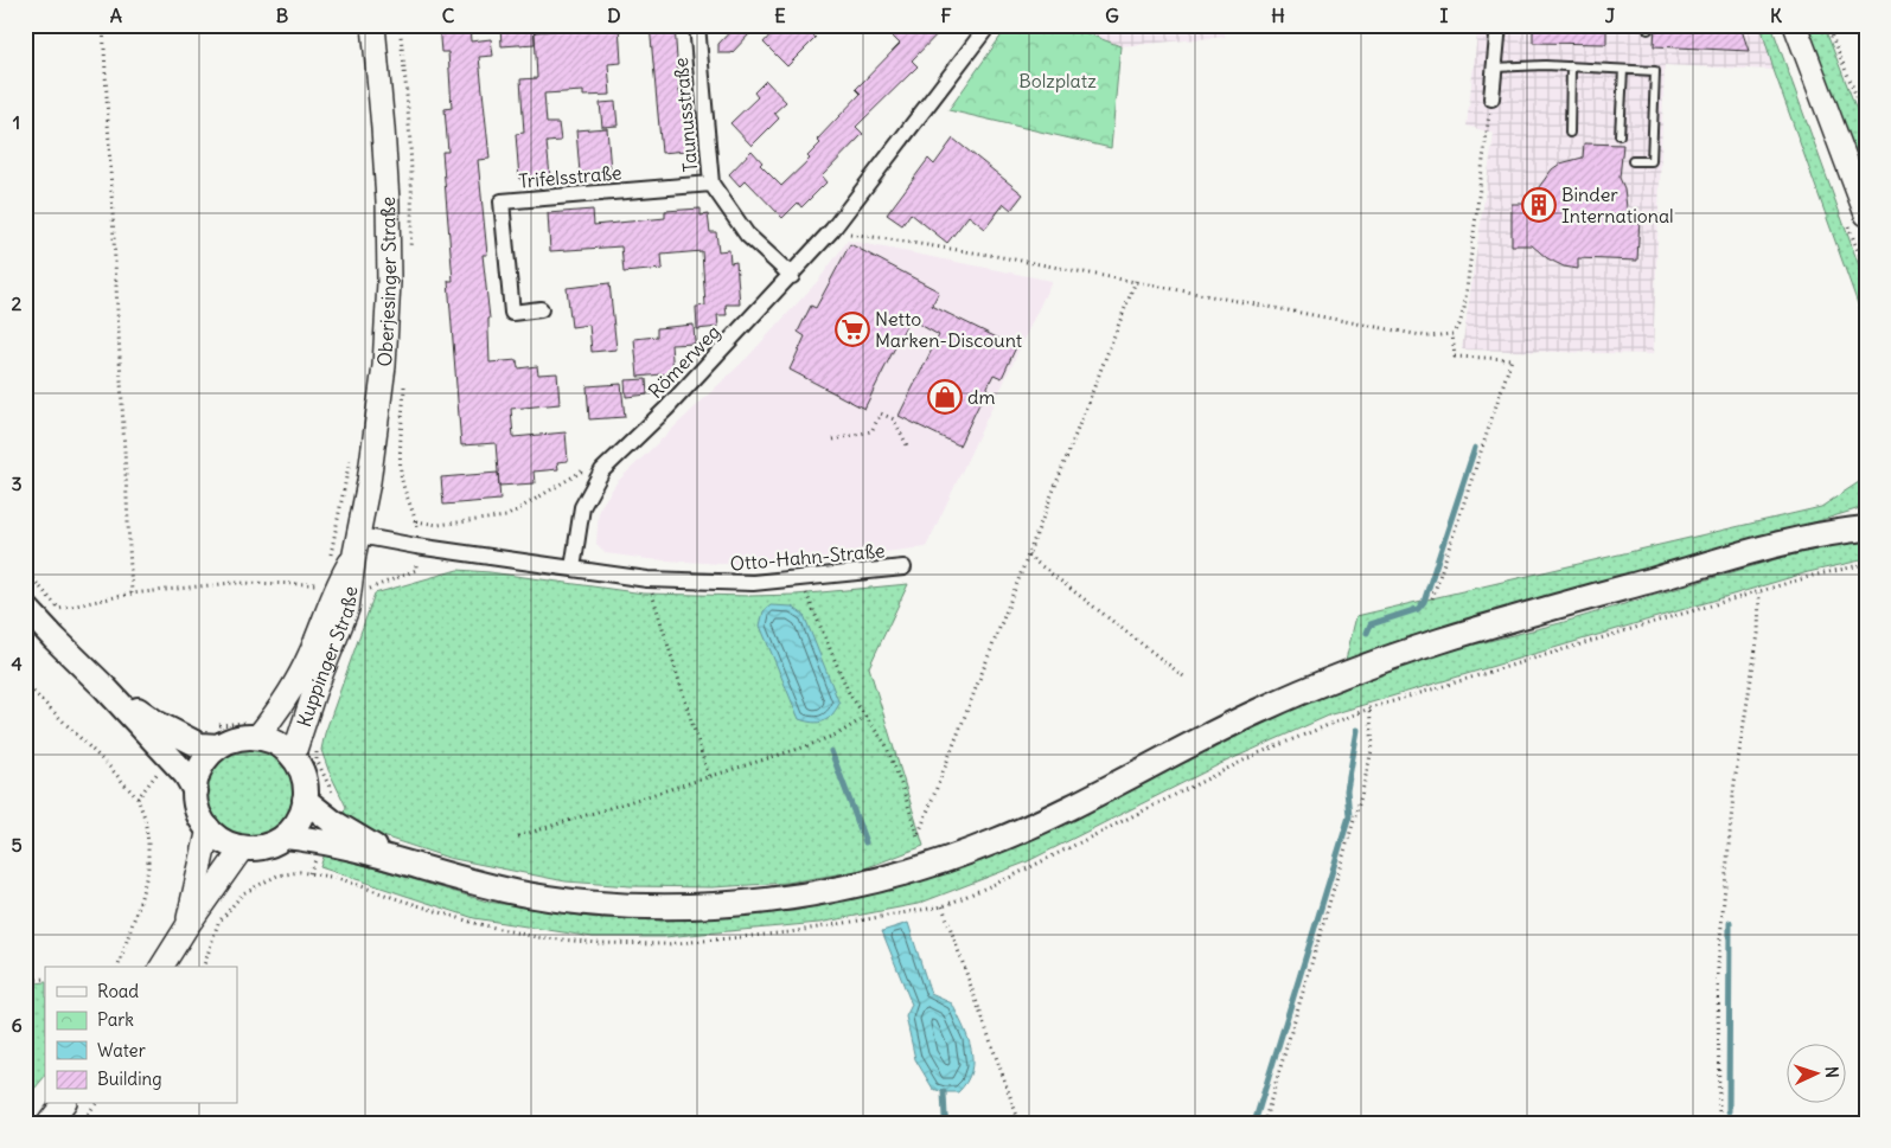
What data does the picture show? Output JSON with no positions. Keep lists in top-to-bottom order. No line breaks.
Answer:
{"streets":{"main road":["Oberjesinger Straße","Kuppinger Straße"],"street":["Taunusstraße","Trifelsstraße","Römerweg","Otto-Hahn-Straße"]},"crossings":[["Taunusstraße","Trifelsstraße"],["Taunusstraße","Römerweg"],["Oberjesinger Straße","Kuppinger Straße"],["Römerweg","Otto-Hahn-Straße"]],"parks":["Bolzplatz"],"places":{"building":["Binder International"],"supermarket":["Netto Marken-Discount"],"shop":["dm"]},"legend":["Road","Park","Water","Building"],"north":"right","grid":{"columns":["A","B","C","D","E","F","G","H","I","J","K"],"rows":["1","2","3","4","5","6"]}}
